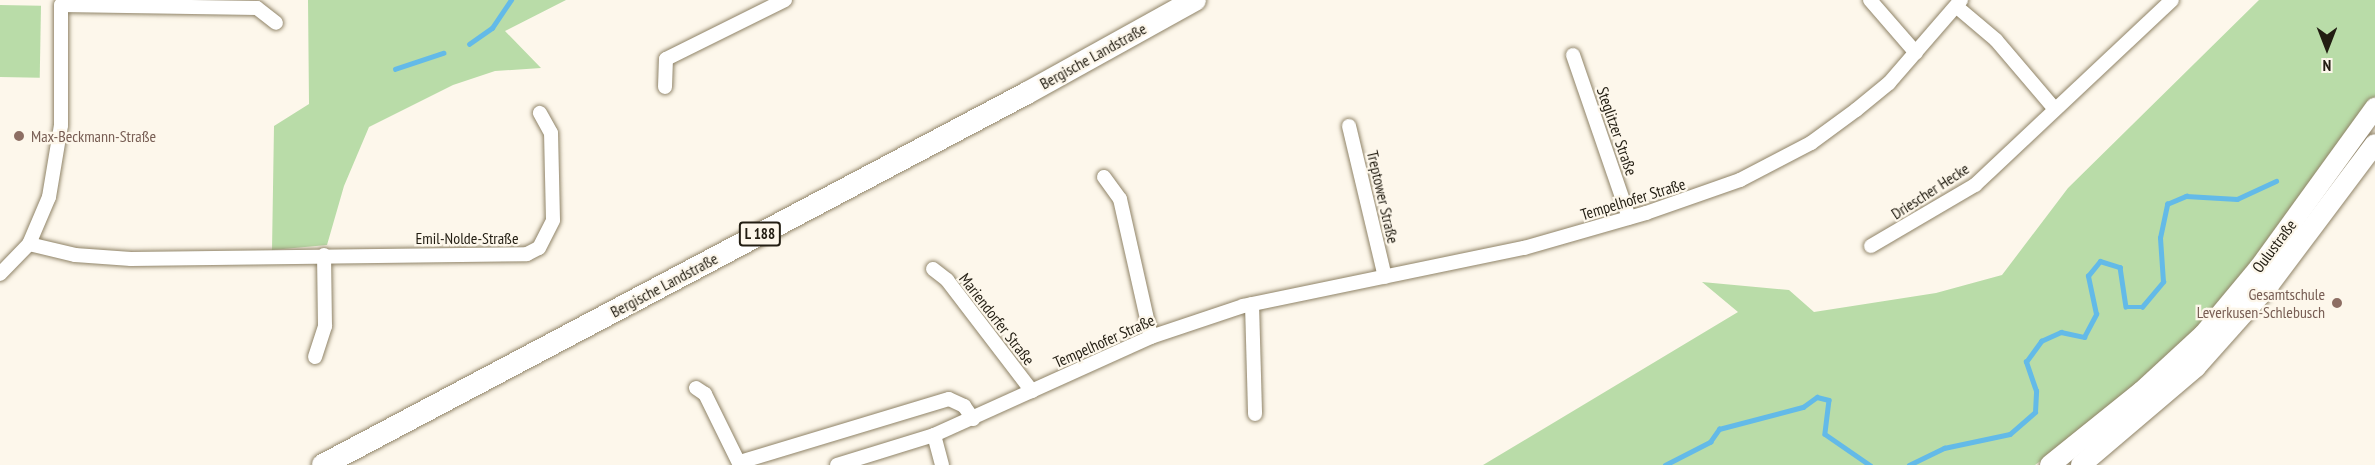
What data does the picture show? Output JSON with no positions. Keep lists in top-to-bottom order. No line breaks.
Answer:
{"streets":{"main road":["Bergische Landstraße","L 188","Oulustraße"],"street":["Steglitzer Straße","Driescher Hecke","Treptower Straße","Tempelhofer Straße","Emil-Nolde-Straße","Mariendorfer Straße"]},"crossings":[["Steglitzer Straße","Tempelhofer Straße"],["Treptower Straße","Tempelhofer Straße"],["Tempelhofer Straße","Mariendorfer Straße"]],"places":["Max-Beckmann-Straße","Gesamtschule Leverkusen-Schlebusch"],"north":"bottom"}
